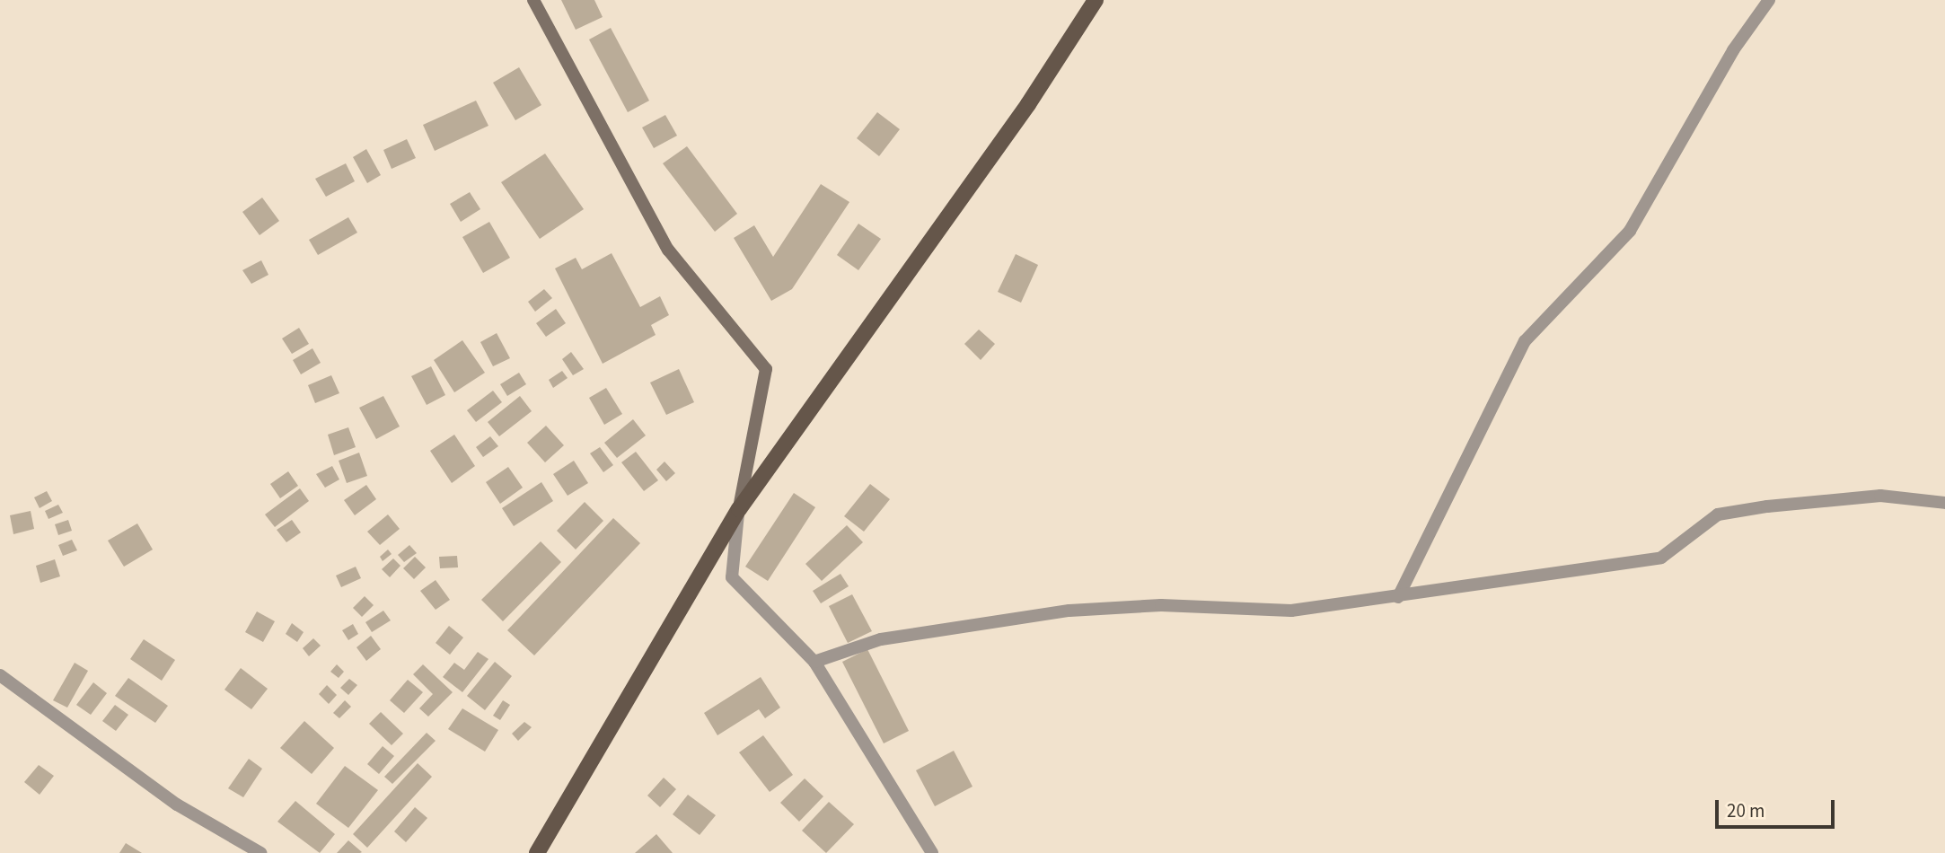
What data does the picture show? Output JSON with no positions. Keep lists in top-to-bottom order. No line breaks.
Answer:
{"scale_bar":"20 m"}
